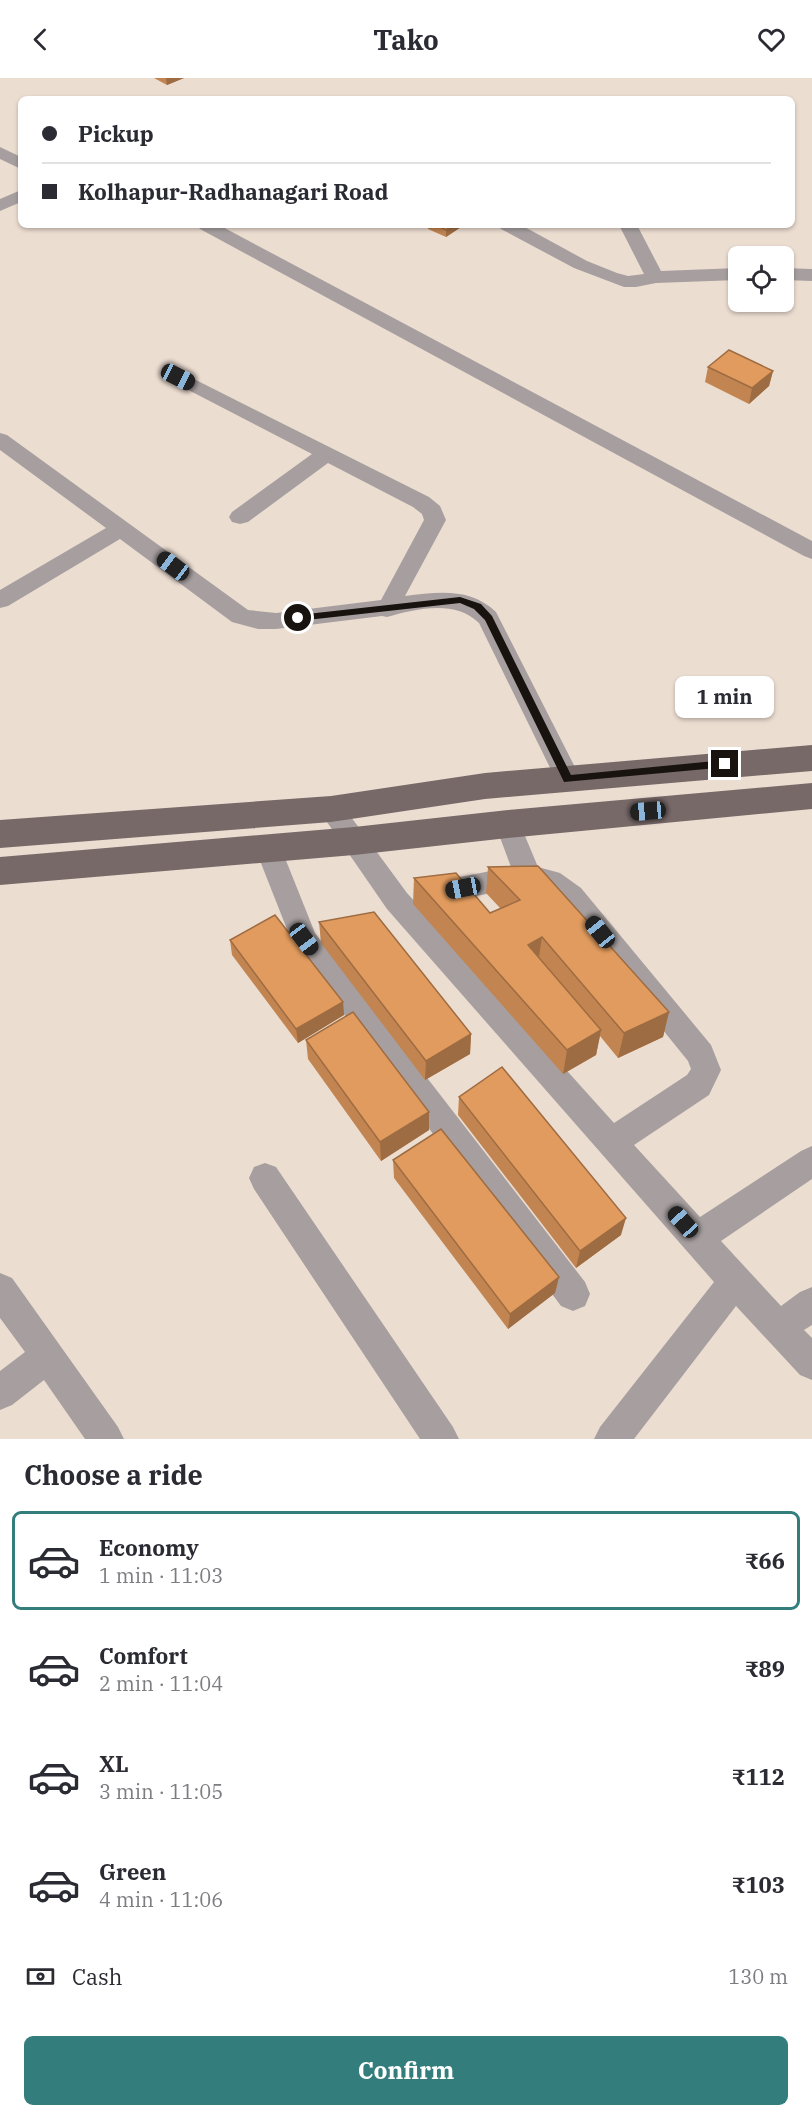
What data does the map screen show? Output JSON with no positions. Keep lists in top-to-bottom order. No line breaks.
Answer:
{"page":{"header":"Tako","banner":["Pickup","Kolhapur-Radhanagari Road"],"bubble":"1 min","heading":"Choose a ride","list":[{"name":"Economy","note":"1 min · 11:03","value":"₹66"},{"name":"Comfort","note":"2 min · 11:04","value":"₹89"},{"name":"XL","note":"3 min · 11:05","value":"₹112"},{"name":"Green","note":"4 min · 11:06","value":"₹103"}],"pay":["Cash","130 m"],"buttons":"Confirm"}}
